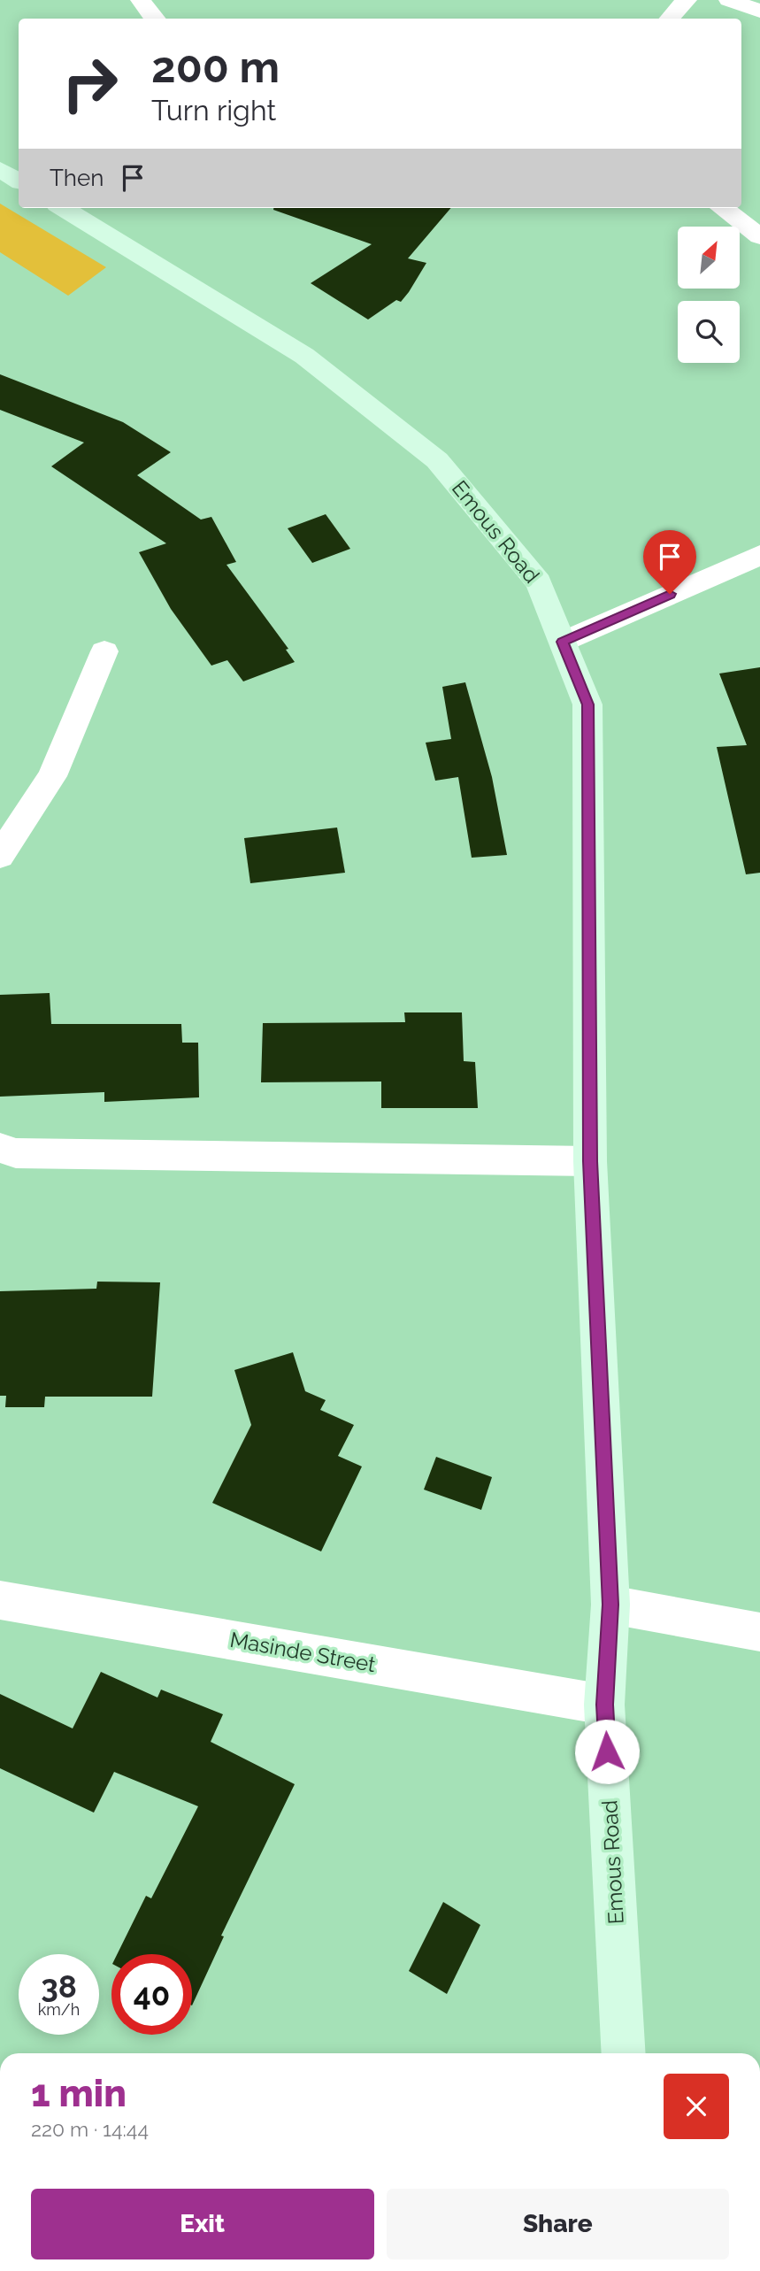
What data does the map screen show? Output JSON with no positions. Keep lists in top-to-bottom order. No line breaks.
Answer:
{"streets":{"street":["Emous Road","Masinde Street"]},"crossings":[["Emous Road","Masinde Street"]],"north":"top right","page":{"turn":["200 m","Turn right"],"then":"Then","speed":"38 km/h","limit":"40","heading":["1 min","220 m · 14:44"],"buttons":["Exit","Share"]}}
